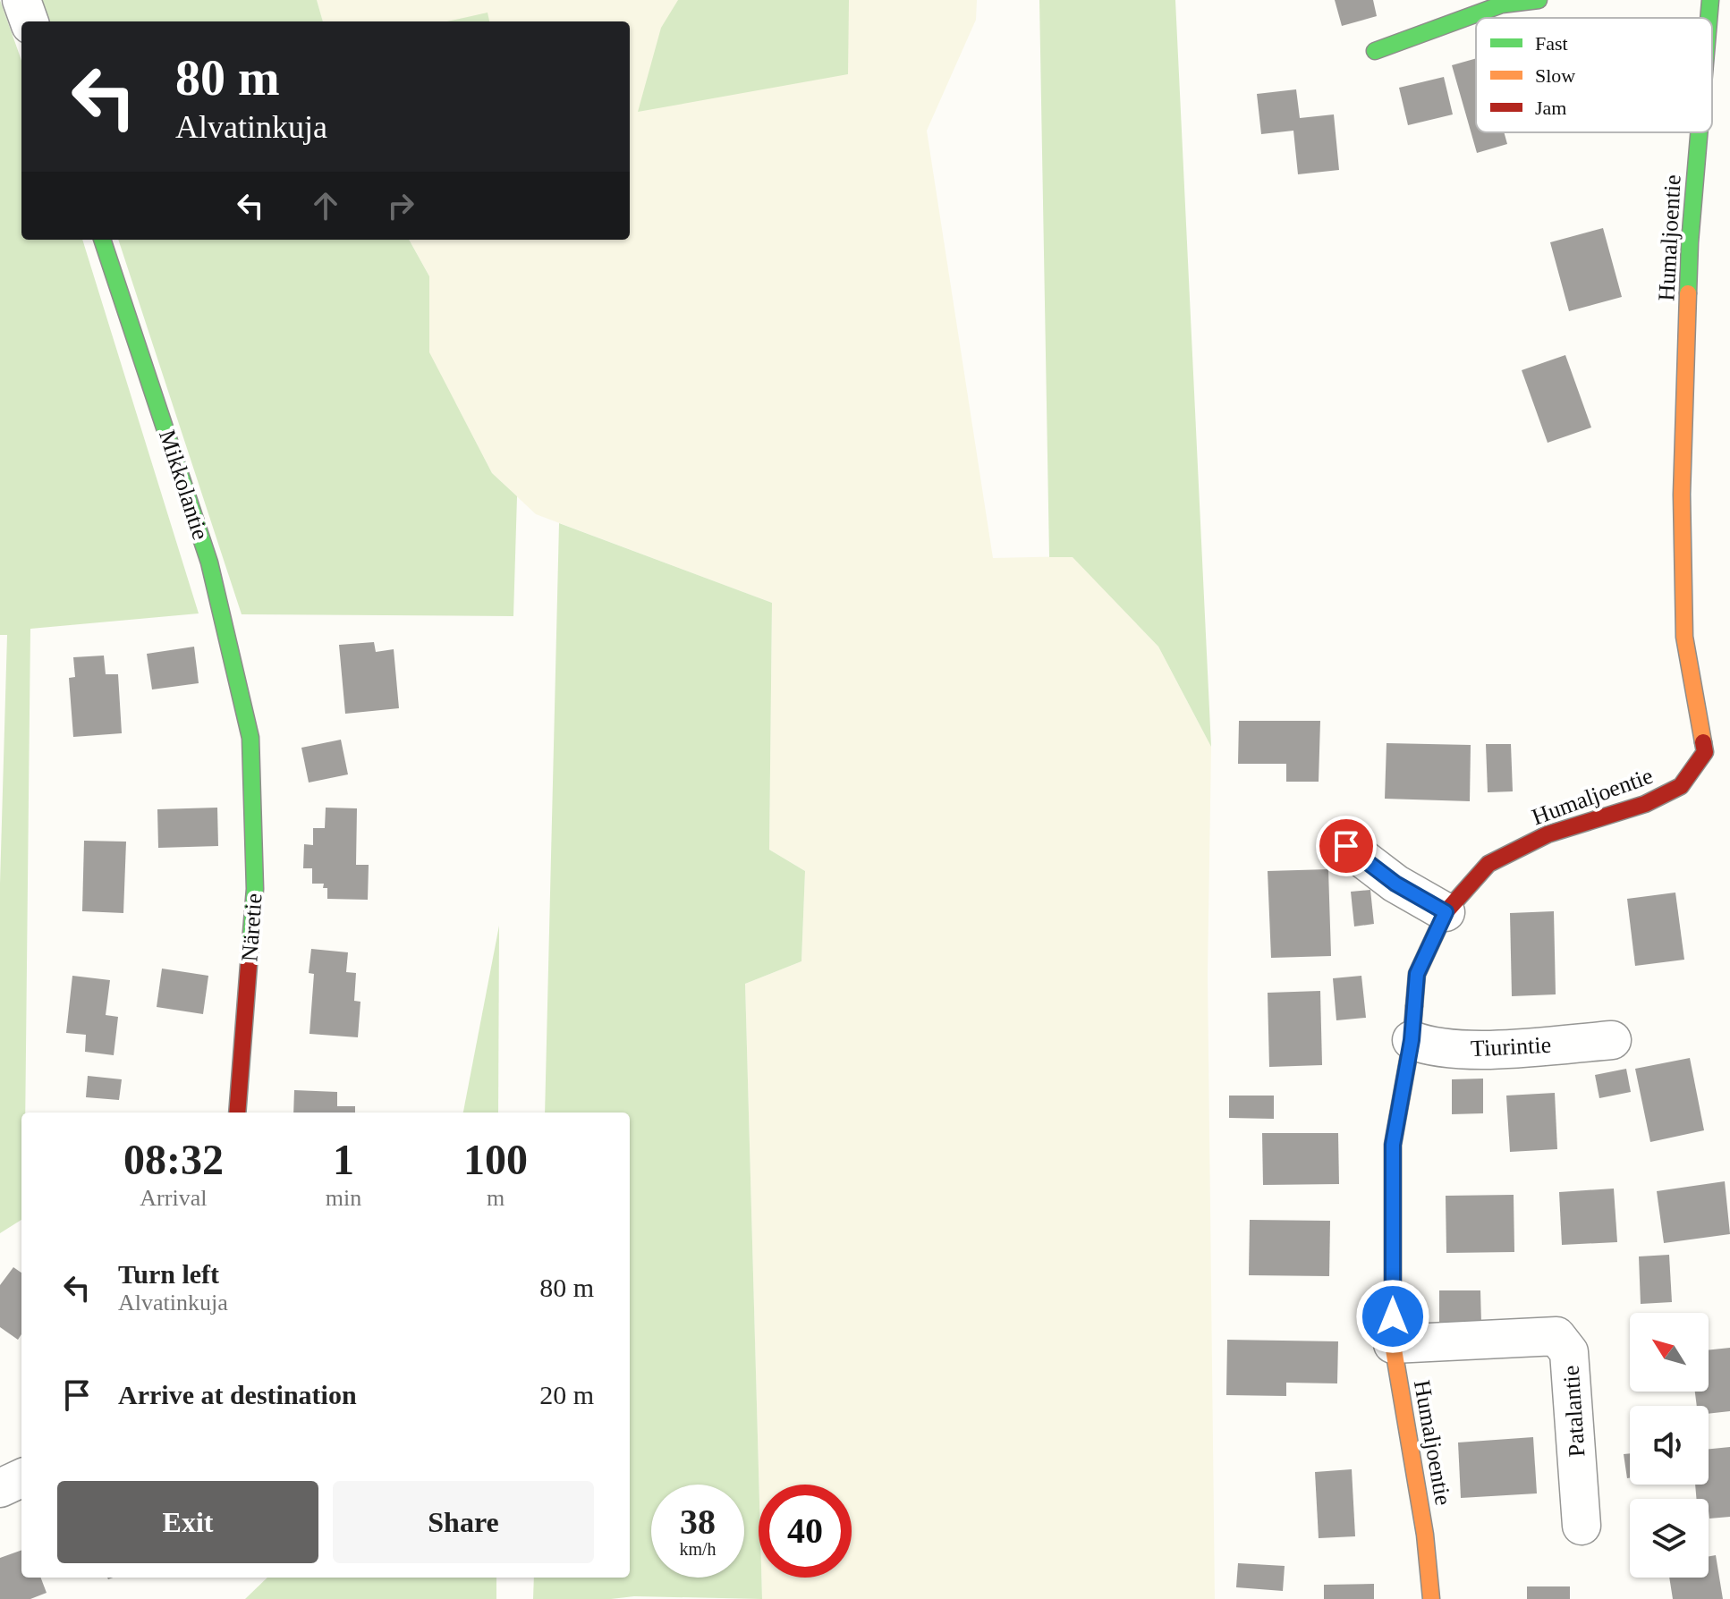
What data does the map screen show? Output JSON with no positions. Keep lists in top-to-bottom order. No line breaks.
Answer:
{"streets":{"street":["Humaljoentie","Mikkolantie","Näretie","Tiurintie","Patalantie"]},"crossings":[["Humaljoentie","Tiurintie"],["Humaljoentie","Patalantie"],["Mikkolantie","Näretie"]],"legend":["Fast","Slow","Jam"],"north":"top left","page":{"turn":["80 m","Alvatinkuja"],"eta":["08:32","Arrival","1","min","100","m"],"list":[{"name":"Turn left","note":"Alvatinkuja","value":"80 m"},{"name":"Arrive at destination","value":"20 m"}],"buttons":["Exit","Share"],"speed":"38 km/h","limit":"40"}}
